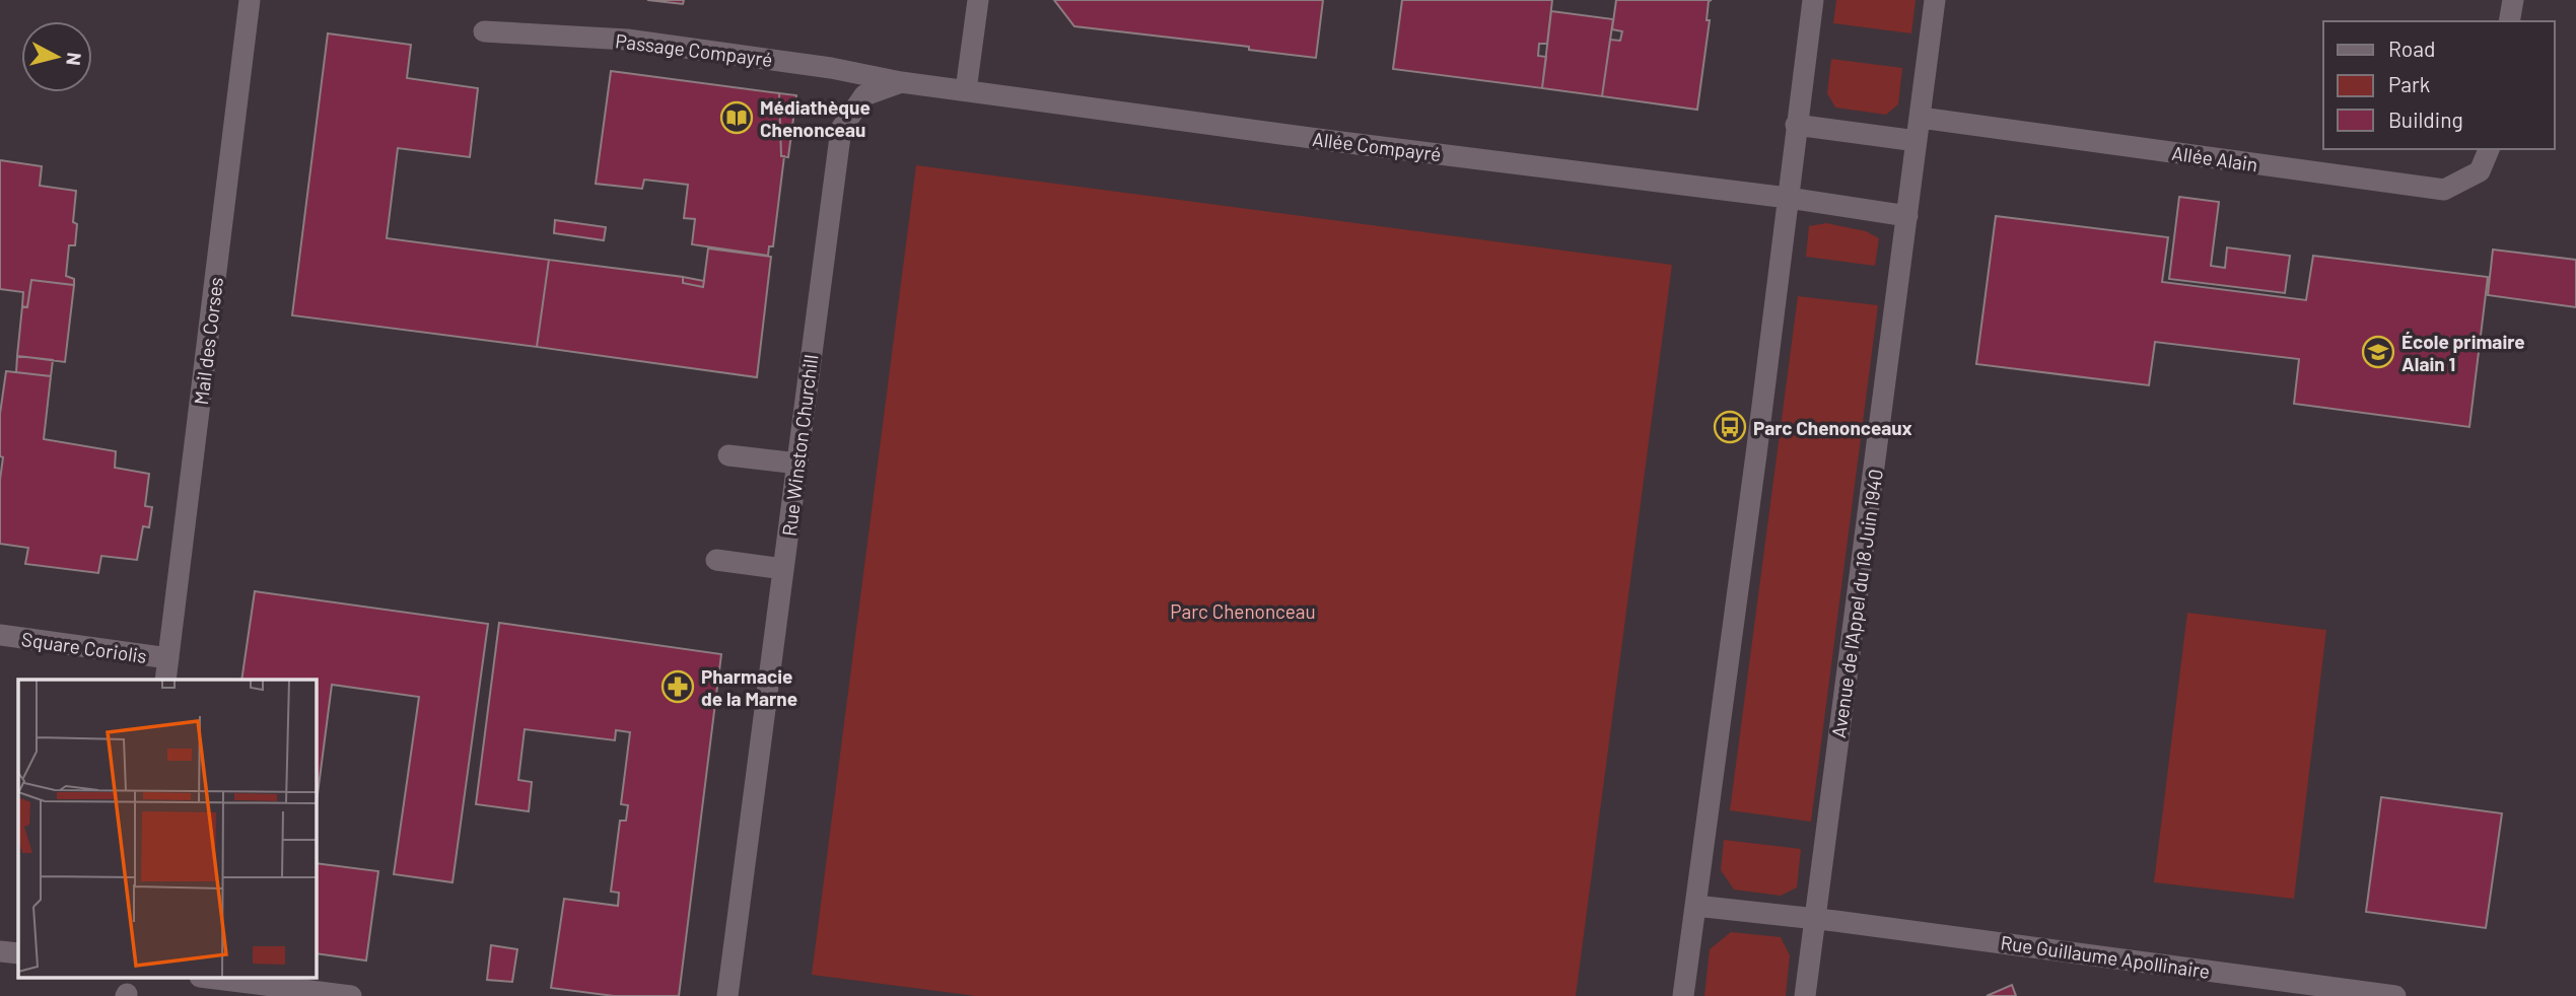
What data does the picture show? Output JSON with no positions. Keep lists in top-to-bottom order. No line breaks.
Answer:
{"streets":{"street":["Passage Compayré","Allée Compayré","Allée Alain","Mail des Corses","Rue Winston Churchill","Avenue de l'Appel du 18 Juin 1940","Square Coriolis","Rue Guillaume Apollinaire"]},"crossings":[["Passage Compayré","Rue Winston Churchill"],["Allée Compayré","Rue Winston Churchill"],["Allée Compayré","Avenue de l'Appel du 18 Juin 1940"],["Allée Alain","Avenue de l'Appel du 18 Juin 1940"],["Mail des Corses","Square Coriolis"],["Avenue de l'Appel du 18 Juin 1940","Rue Guillaume Apollinaire"]],"parks":["Parc Chenonceau"],"places":{"library":["Médiathèque Chenonceau"],"school or university":["École primaire Alain 1"],"bus stop":["Parc Chenonceaux"],"pharmacy":["Pharmacie de la Marne"]},"legend":["Road","Park","Building"],"north":"right"}
